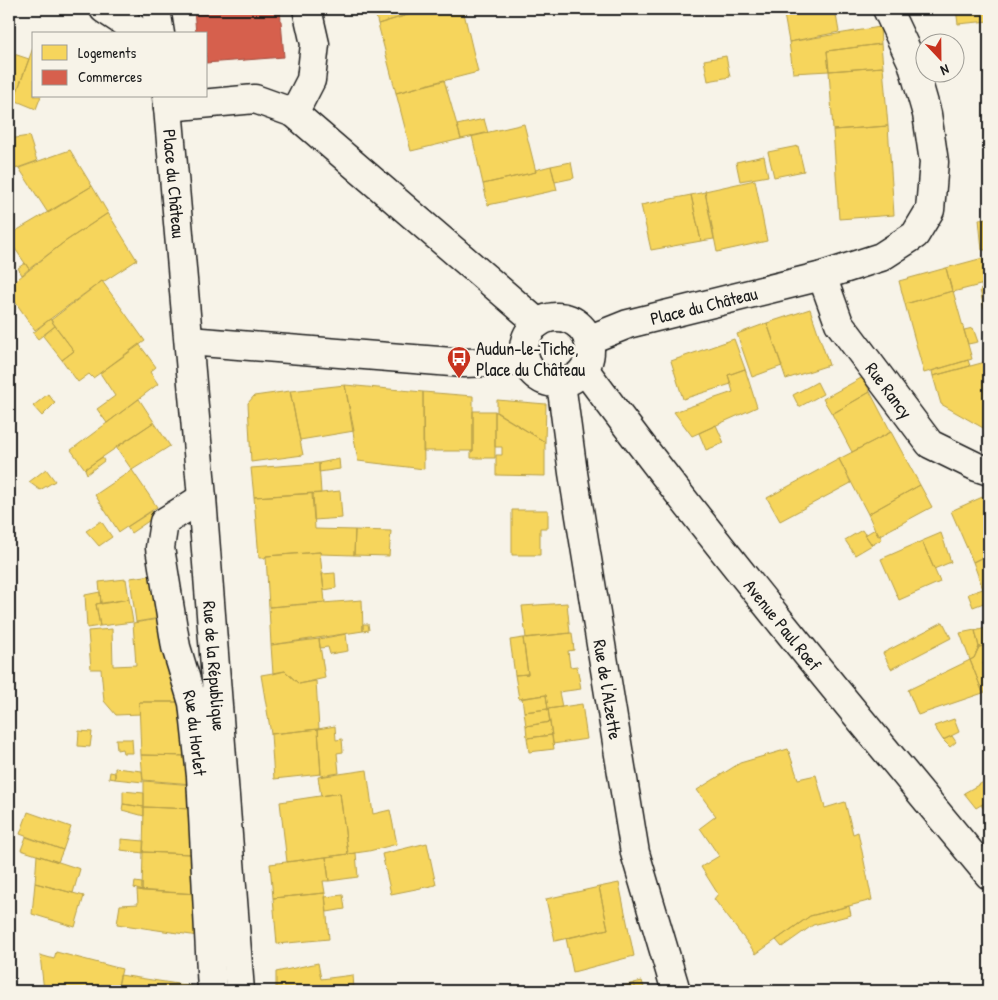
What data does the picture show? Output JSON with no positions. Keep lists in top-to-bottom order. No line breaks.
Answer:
{"streets":{"street":["Place du Château","Rue Rancy","Avenue Paul Roef","Rue de la République","Rue de l'Alzette","Rue du Horlet"]},"crossings":[["Place du Château","Rue Rancy"],["Place du Château","Avenue Paul Roef"],["Place du Château","Rue de la République"],["Place du Château","Rue de l'Alzette"],["Avenue Paul Roef","Rue de l'Alzette"],["Rue de la République","Rue du Horlet"]],"places":{"bus stop":["Audun-le-Tiche, Place du Château"]},"legend":["Logements","Commerces"],"north":"bottom"}
